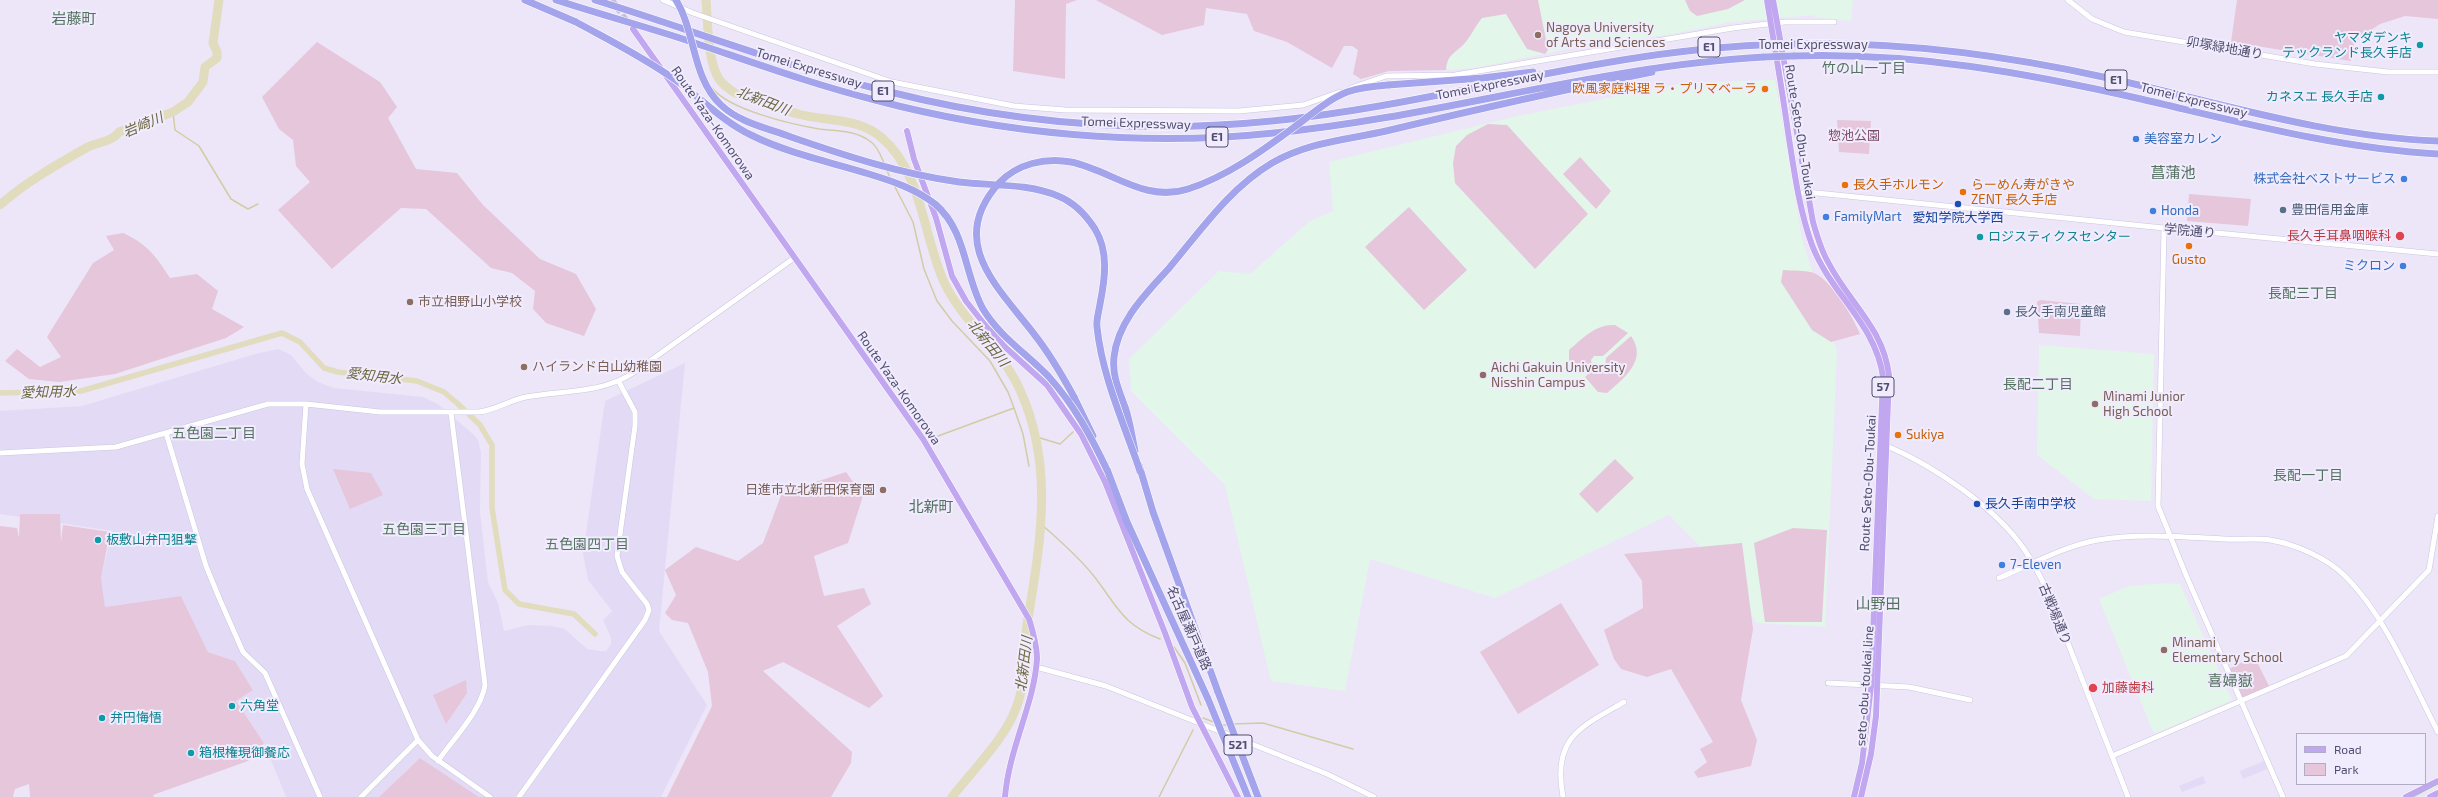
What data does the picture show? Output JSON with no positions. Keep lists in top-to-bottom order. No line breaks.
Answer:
{"streets":{"highway":["Tomei Expressway","E1","名古屋瀬戸道路","521"],"main road":["Route Yaza-Komorowa","Route Seto-Obu-Toukai","57","seto-obu-toukai line"],"street":["卯塚緑地通り","学院通り","古戦場通り"]},"crossings":[["Route Seto-Obu-Toukai","学院通り"],["Route Seto-Obu-Toukai","seto-obu-toukai line"],["学院通り","seto-obu-toukai line"],["古戦場通り","seto-obu-toukai line"]],"districts":["岩藤町","竹の山一丁目","菖蒲池","長配三丁目","長配二丁目","五色園二丁目","長配一丁目","北新町","五色園三丁目","五色園四丁目","山野田","喜婦嶽"],"water":["北新田川","岩崎川","愛知用水"],"parks":["惣池公園"],"places":["Nagoya University of Arts and Sciences","ヤマダデンキ テックランド長久手店","欧風家庭料理 ラ・プリマベーラ","カネスエ 長久手店","美容室カレン","株式会社ベストサービス","長久手ホルモン","らーめん寿がきや ZENT 長久手店","愛知学院大学西","豊田信用金庫","Honda","FamilyMart","長久手耳鼻咽喉科","ロジスティクスセンター","Gusto","ミクロン","市立相野山小学校","長久手南児童館","ハイランド白山幼稚園","Aichi Gakuin University Nisshin Campus","Minami Junior High School","Sukiya","日進市立北新田保育園","長久手南中学校","板敷山弁円狙撃","7-Eleven","Minami Elementary School","加藤歯科","六角堂","弁円悔悟","箱根権現御餐応"],"legend":["Road","Park"]}
